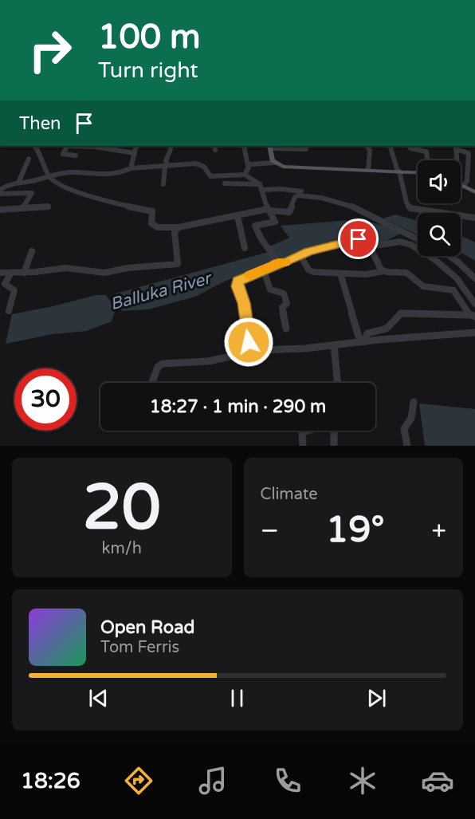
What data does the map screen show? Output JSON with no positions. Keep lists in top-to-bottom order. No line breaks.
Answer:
{"water":["Balluka River"],"page":{"turn":["100 m","Turn right"],"then":"Then","limit":"30","trip":"18:27 · 1 min · 290 m","tile":[["20","km/h"],"Climate"],"heat":["−","19°","+"],"song":["Open Road","Tom Ferris"],"tabs":"18:26"}}
